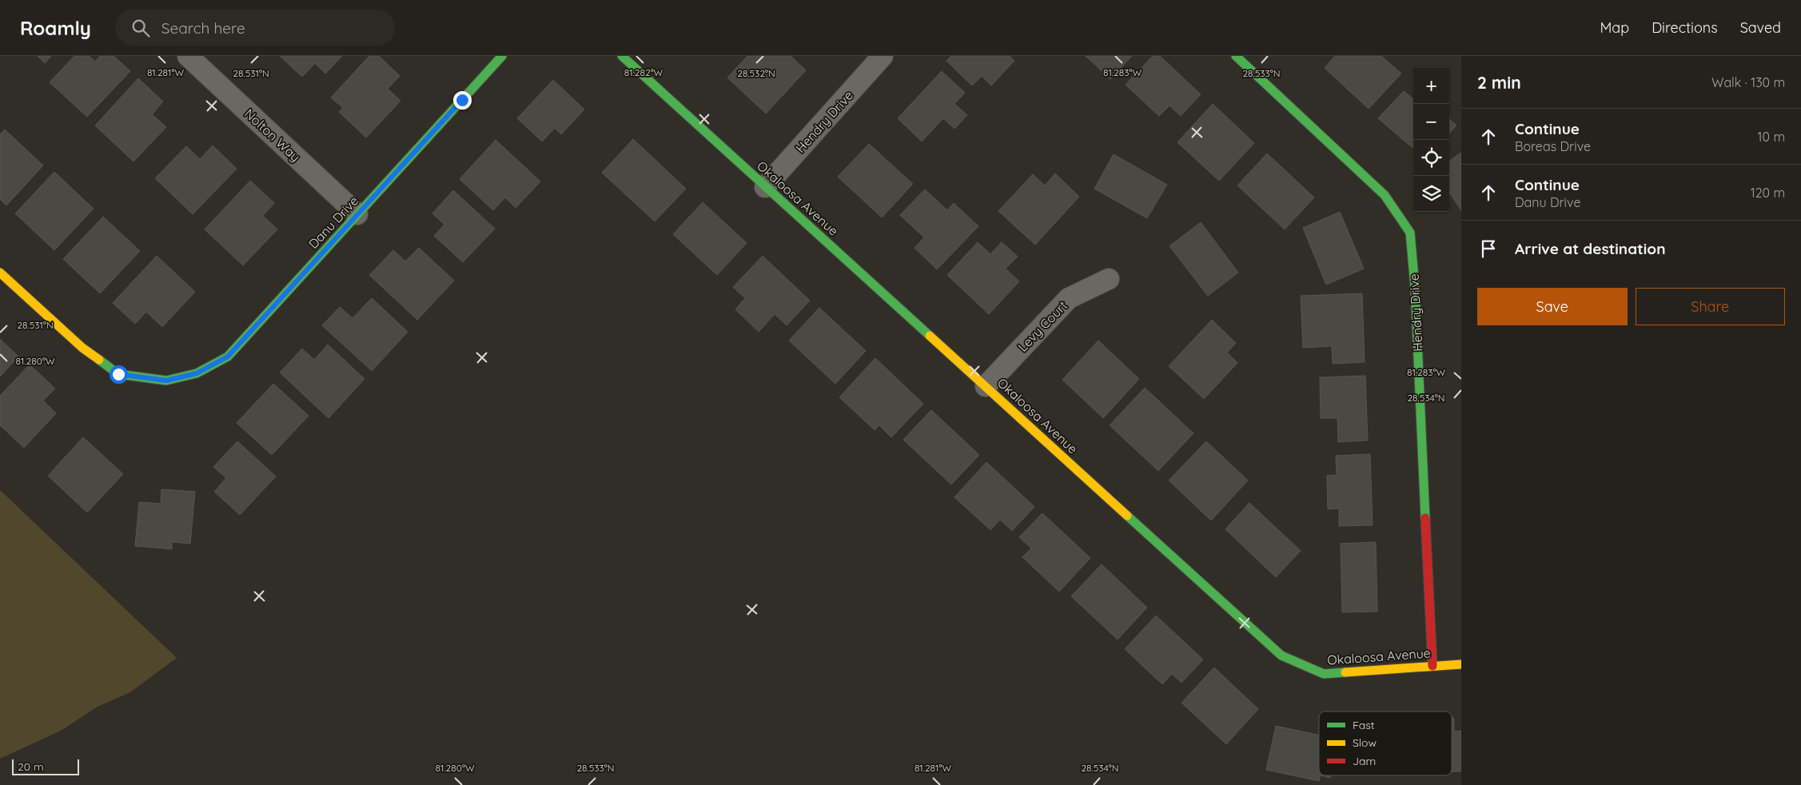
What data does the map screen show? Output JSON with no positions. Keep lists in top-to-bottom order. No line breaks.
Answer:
{"streets":{"street":["Hendry Drive","Nolton Way","Okaloosa Avenue","Danu Drive","Levy Court"]},"crossings":[["Hendry Drive","Okaloosa Avenue"],["Nolton Way","Danu Drive"],["Okaloosa Avenue","Levy Court"]],"legend":["Fast","Slow","Jam"],"scale_bar":"20 m","page":{"header":"Roamly","search":"Search here","nav":["Map","Directions","Saved"],"heading":["2 min","Walk · 130 m"],"map_buttons":["+","−"],"list":[["Continue","Boreas Drive","10 m"],["Continue","Danu Drive","120 m"],"Arrive at destination"],"buttons":["Save","Share"],"scale":"20 m"},"coordinates":["81.281°W","81.282°W","81.283°W","28.531°N","28.532°N","28.533°N","81.280°W","28.534°N"]}
